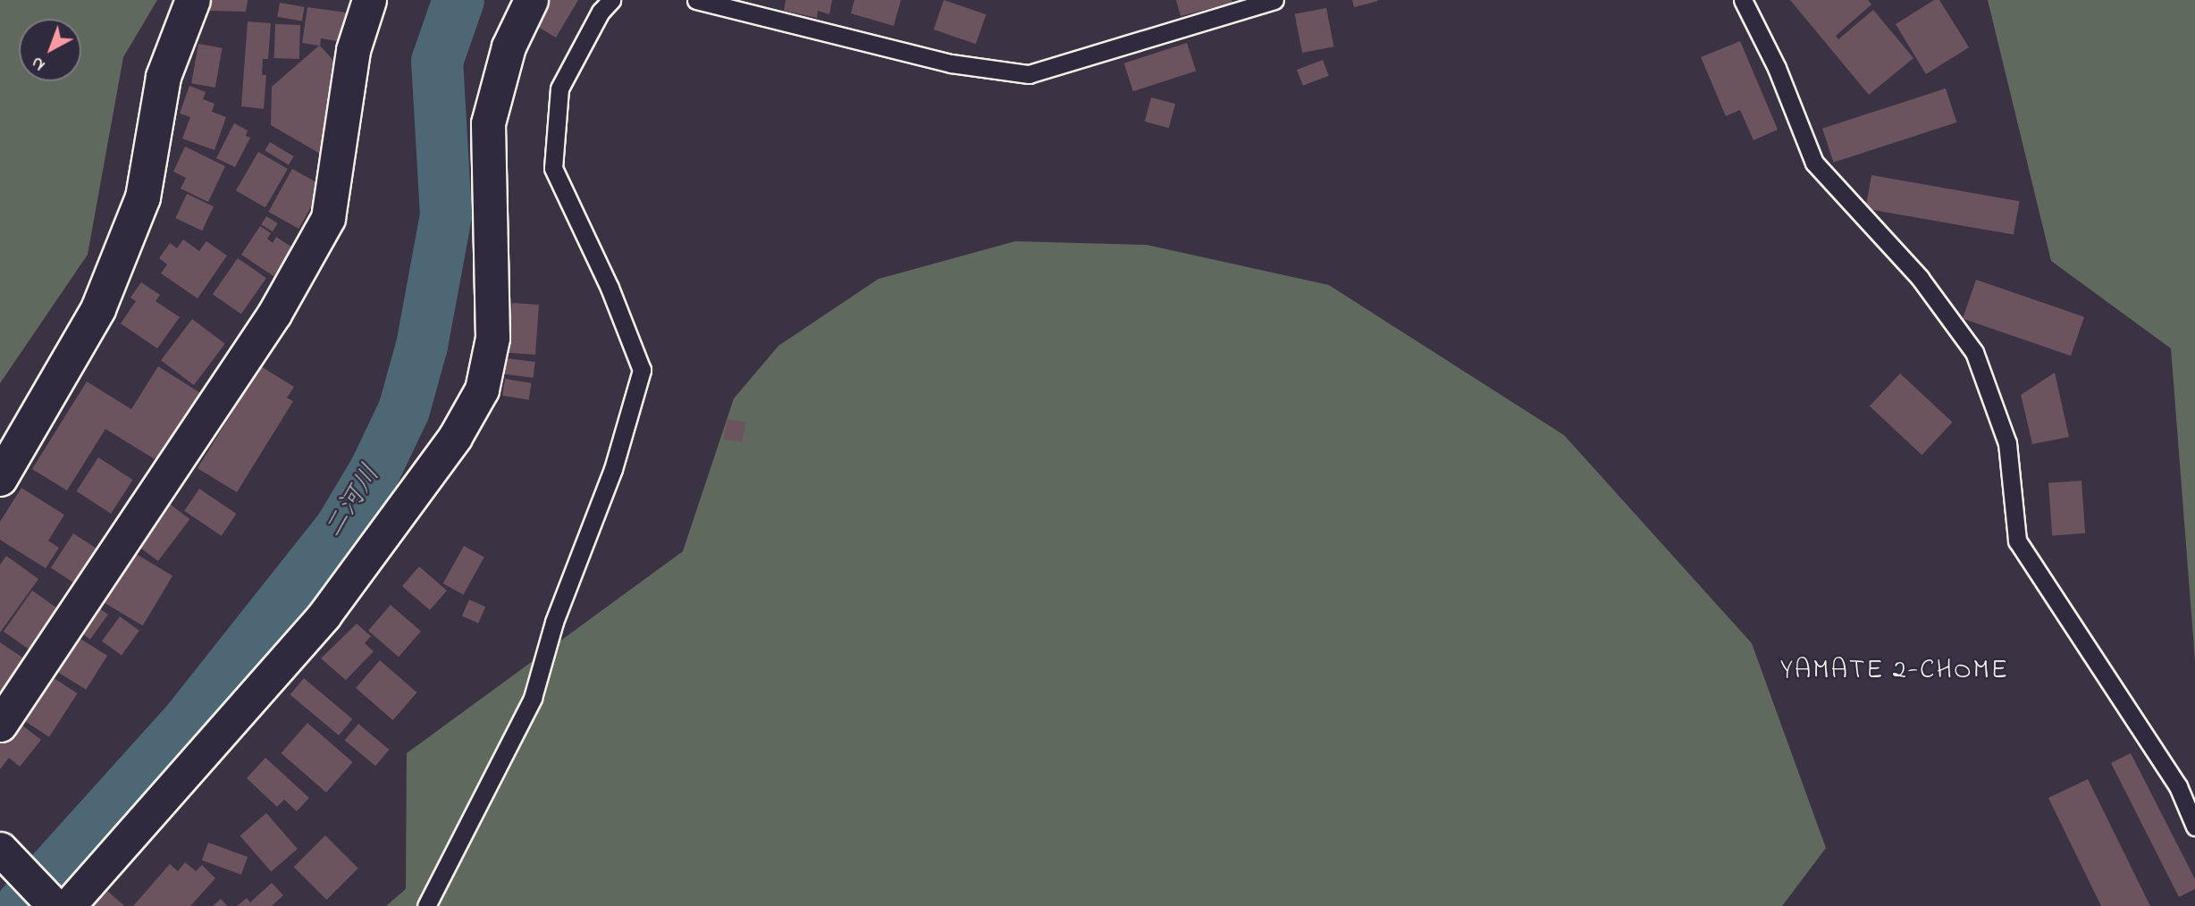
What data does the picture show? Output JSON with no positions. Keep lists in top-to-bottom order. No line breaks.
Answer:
{"districts":["YAMATE 2-CHOME"],"water":["二河川"],"north":"bottom left"}
